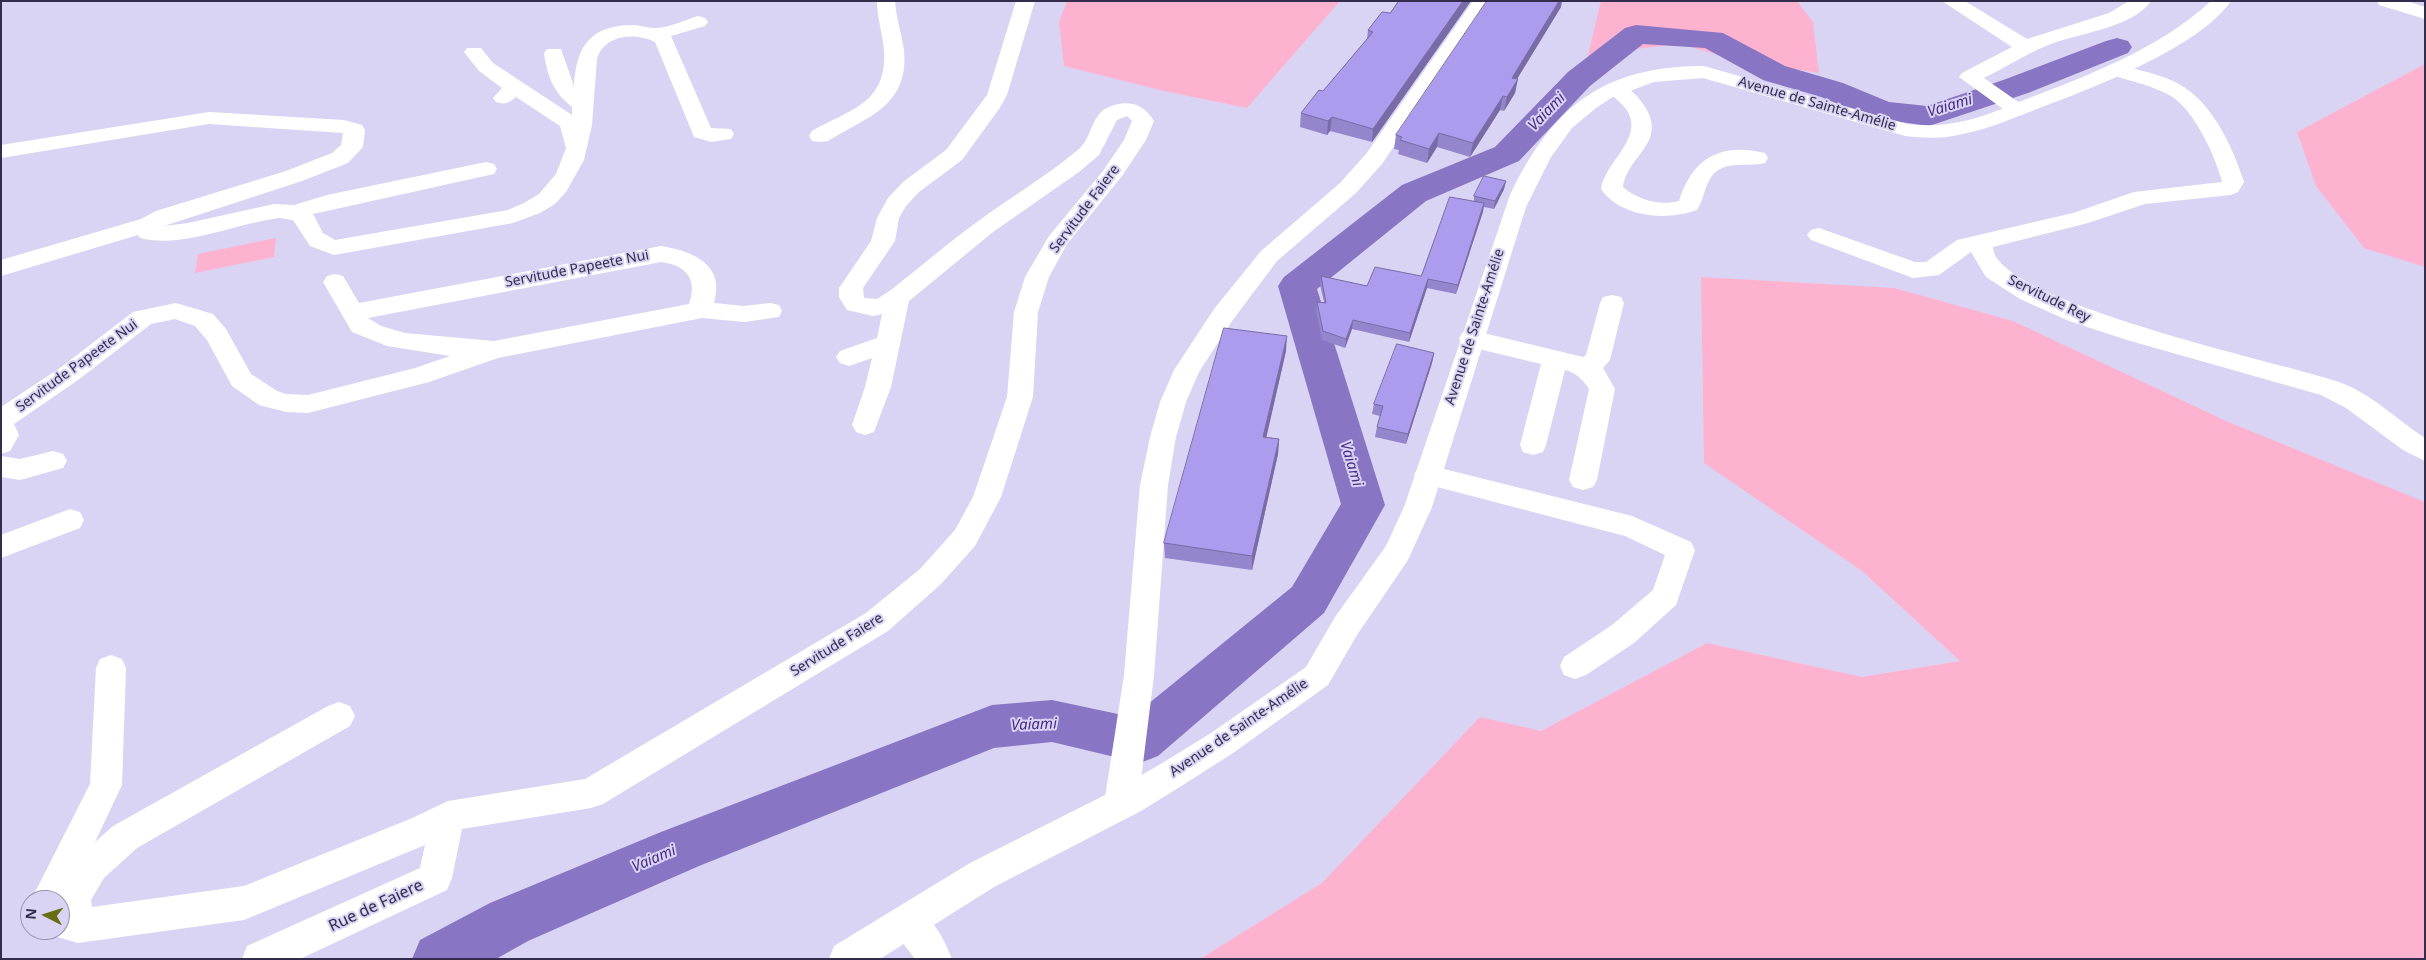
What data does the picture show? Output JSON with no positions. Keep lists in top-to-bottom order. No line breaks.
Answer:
{"streets":{"street":["Avenue de Sainte-Amélie","Servitude Faiere","Servitude Papeete Nui","Servitude Rey","Rue de Faiere"]},"crossings":[["Servitude Faiere","Rue de Faiere"]],"water":["Vaiami"],"north":"left"}
